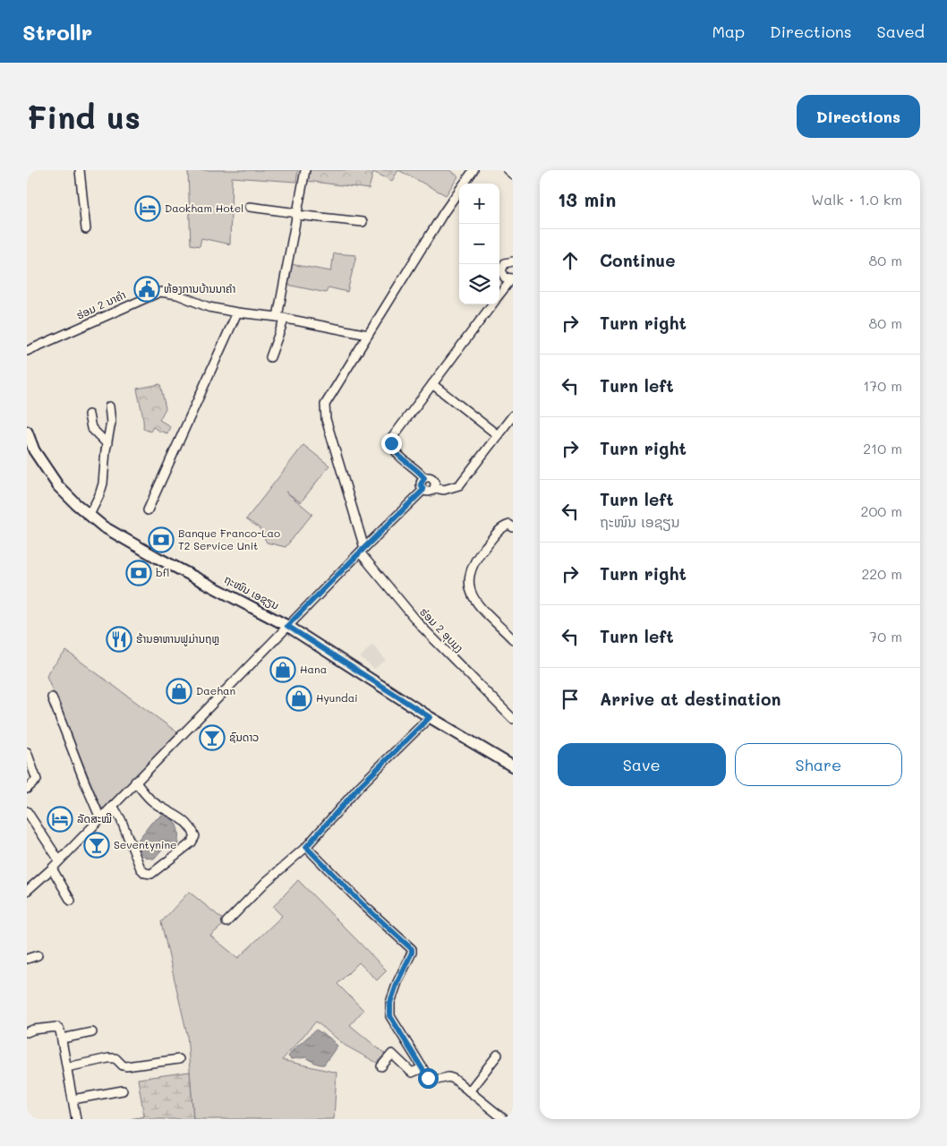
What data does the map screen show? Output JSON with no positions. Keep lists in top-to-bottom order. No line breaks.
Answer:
{"streets":{"main road":["ຖະໜົນ ເອຊຽນ"],"street":["ຮ່ອມ 2 ນາຄຳ","ຮ່ອມ 2 ອຸບມຸງ"]},"places":{"hotel":["Daokham Hotel","ລັດສະໝີ"],"public building":["ຫ້ອງການບ້ານນາຄໍາ"],"bank":["Banque Franco-Lao T2 Service Unit","bfl"],"restaurant":["ຮ້ານອາຫານຟູມ່ານຖຫຼ"],"shop":["Hana","Daehan","Hyundai"],"bar":["ຊົນດາວ","Seventynine"]},"page":{"header":"Strollr","nav":["Map","Directions","Saved"],"buttons":["Directions",["Save","Share"]],"title":"Find us","heading":["13 min","Walk · 1.0 km"],"map_buttons":["+","−"],"list":[["Continue","80 m"],["Turn right","80 m"],["Turn left","170 m"],["Turn right","210 m"],["Turn left","ຖະໜົນ ເອຊຽນ","200 m"],["Turn right","220 m"],["Turn left","70 m"],"Arrive at destination"]}}
